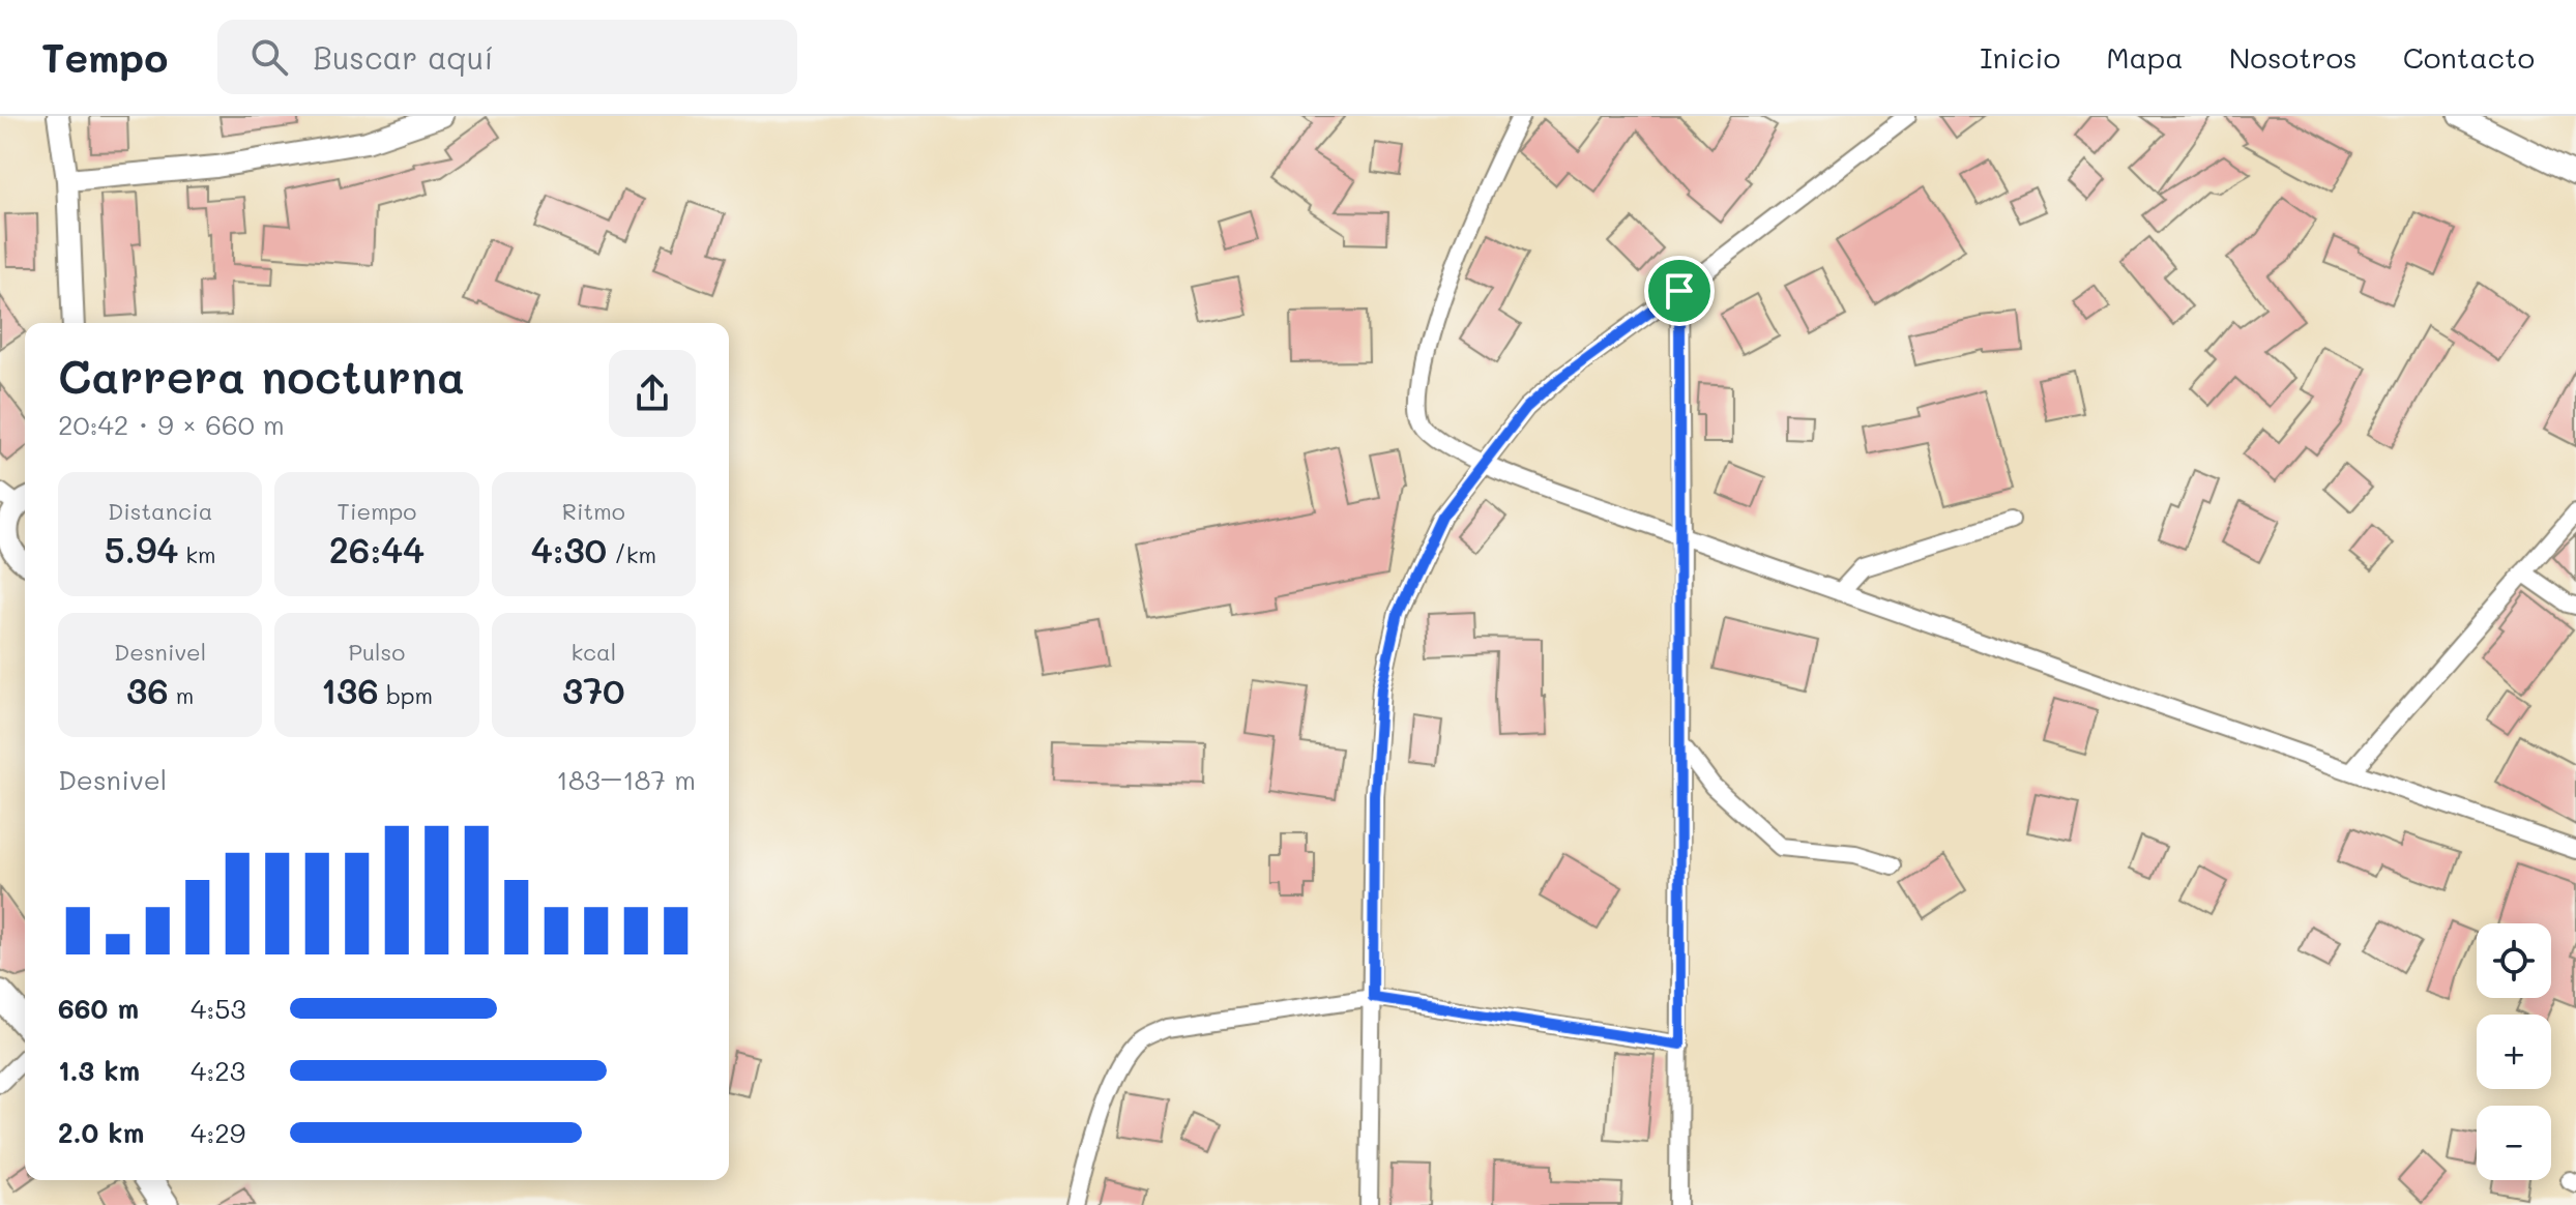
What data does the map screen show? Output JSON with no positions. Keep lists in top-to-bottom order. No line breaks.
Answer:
{"page":{"header":"Tempo","search":"Buscar aquí","nav":["Inicio","Mapa","Nosotros","Contacto"],"heading":["Carrera nocturna","20:42 · 9 × 660 m"],"stats":[["Distancia","5.94 km"],["Tiempo","26:44"],["Ritmo","4:30 /km"],["Desnivel","36 m"],["Pulso","136 bpm"],["kcal","370"]],"chart":["Desnivel","183–187 m"],"map_buttons":["+","−"],"list":[{"name":"660 m","note":"4:53"},{"name":"1.3 km","note":"4:23"},{"name":"2.0 km","note":"4:29"}]}}
